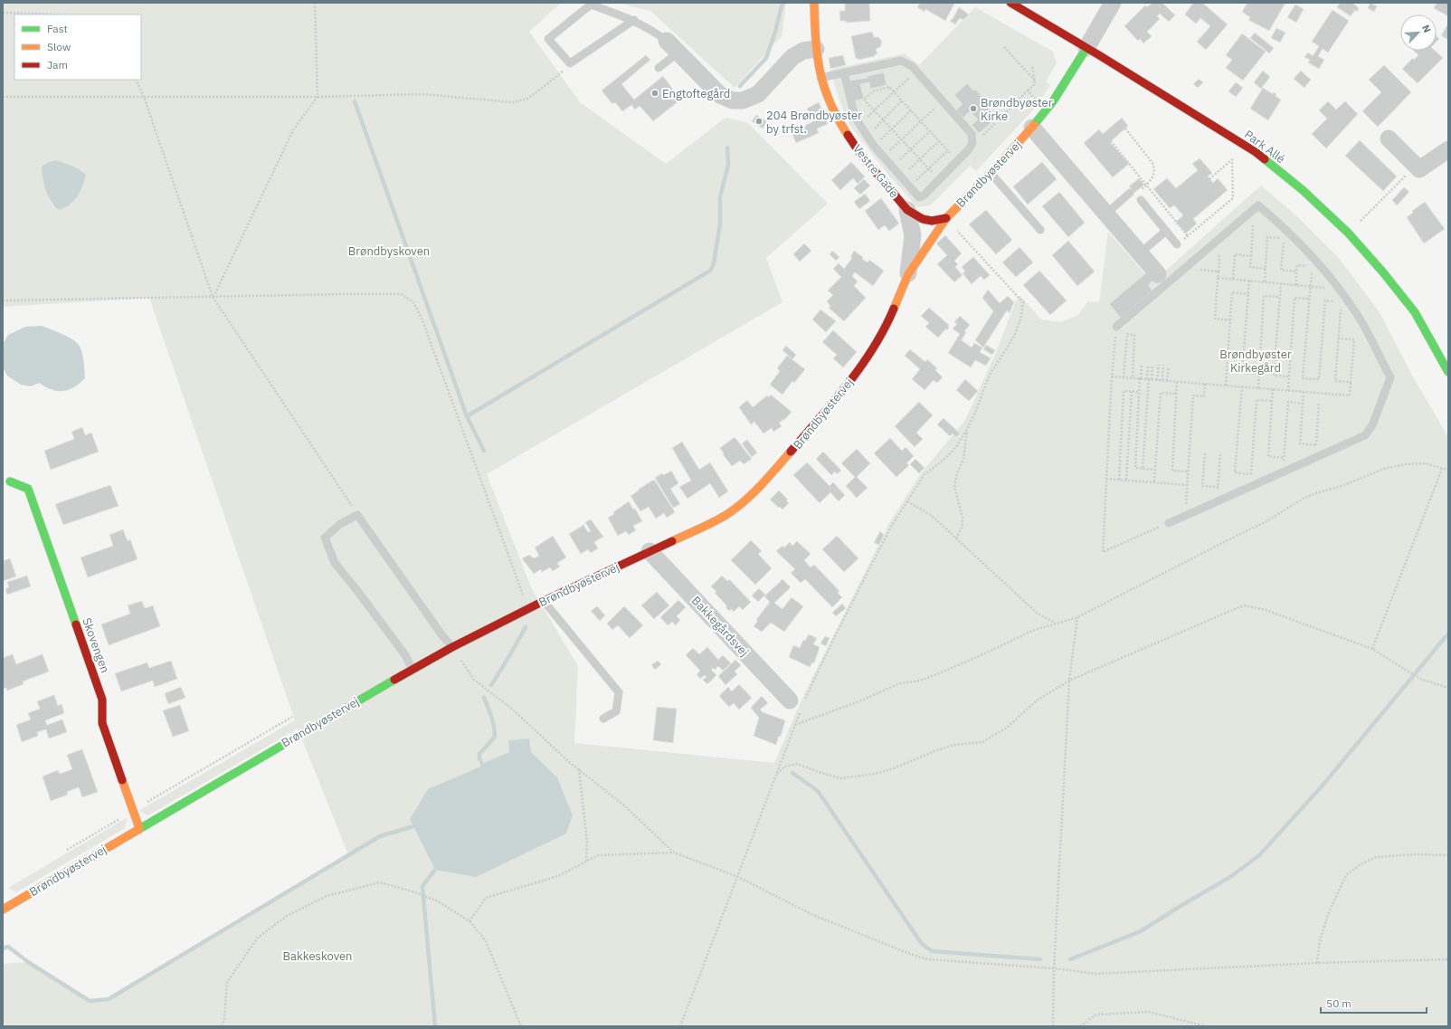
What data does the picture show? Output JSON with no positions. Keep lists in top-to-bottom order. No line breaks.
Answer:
{"streets":{"street":["Park Allé","Vestre Gade","Brøndbyøstervej","Bakkegårdsvej","Skovengen"]},"crossings":[["Park Allé","Brøndbyøstervej"],["Vestre Gade","Brøndbyøstervej"],["Brøndbyøstervej","Bakkegårdsvej"],["Brøndbyøstervej","Skovengen"]],"parks":["Brøndbyskoven","Brøndbyøster Kirkegård","Bakkeskoven"],"places":["Engtoftegård","Brøndbyøster Kirke","204 Brøndbyøster by trfst."],"legend":["Fast","Slow","Jam"],"scale_bar":"50 m","north":"top right"}
